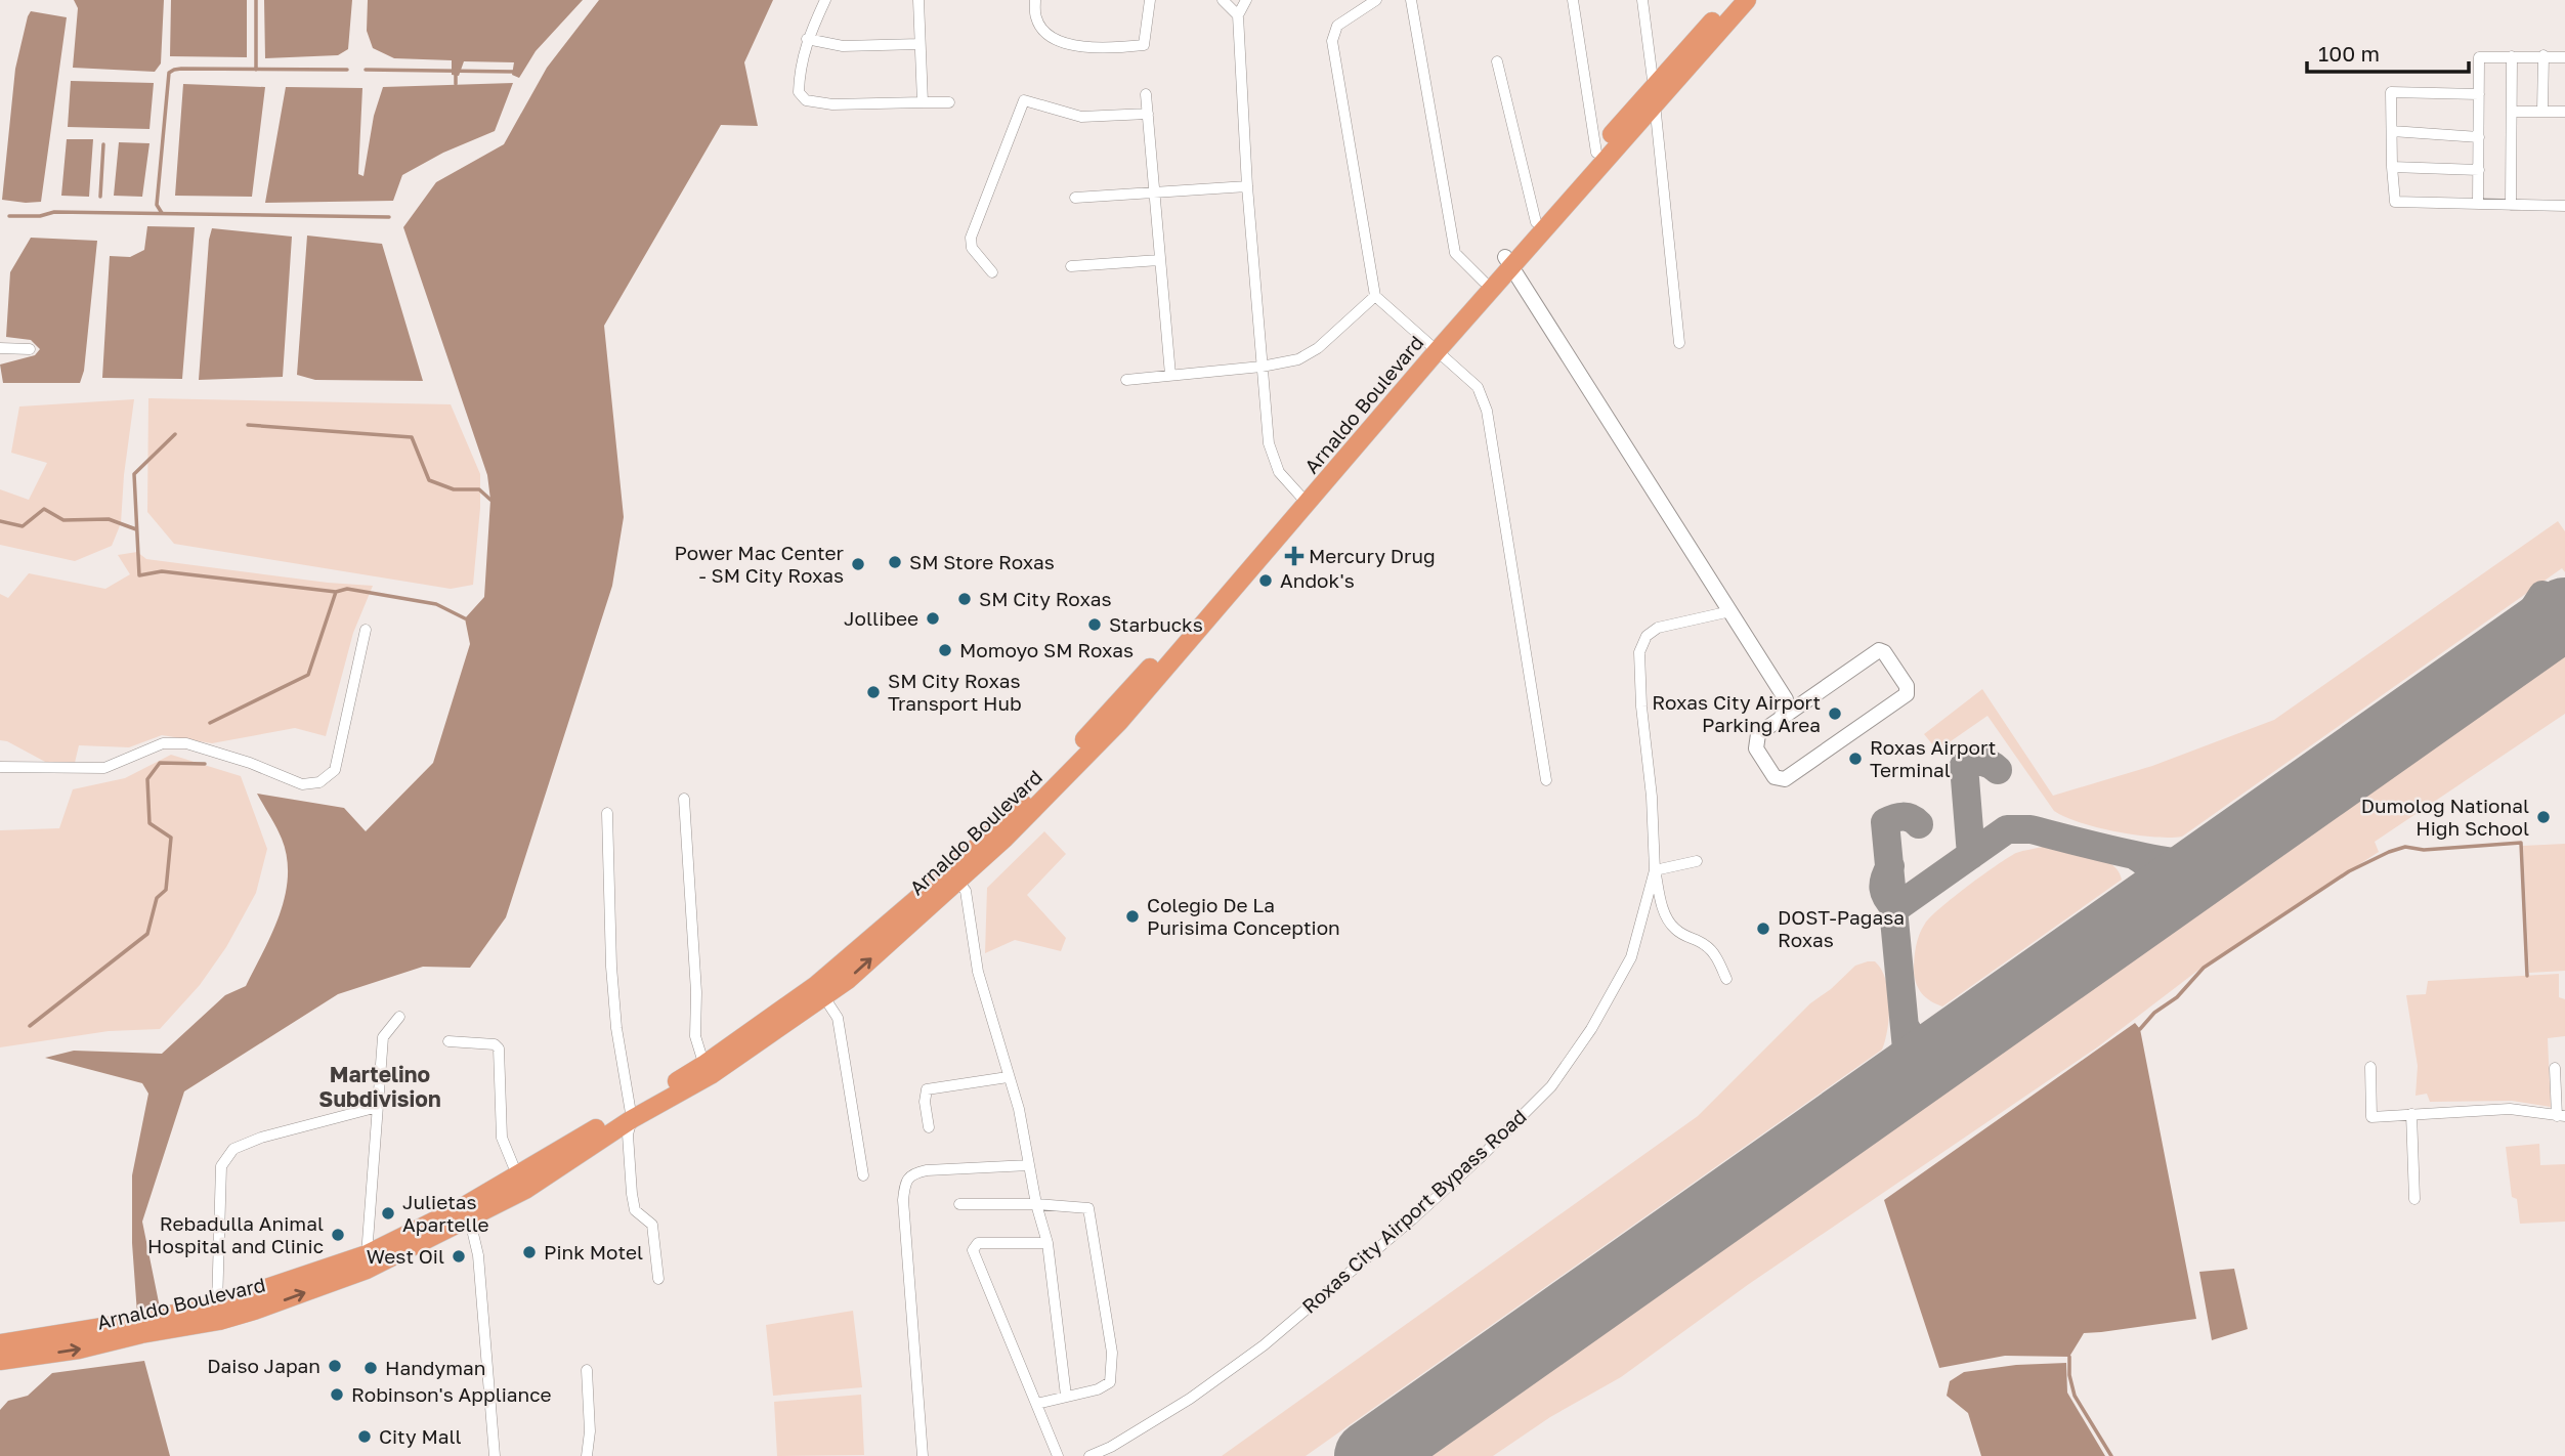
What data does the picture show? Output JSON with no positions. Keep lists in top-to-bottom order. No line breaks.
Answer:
{"streets":{"highway":["Arnaldo Boulevard"],"street":["Roxas City Airport Bypass Road"]},"districts":["Martelino Subdivision"],"places":{"health":["Mercury Drug"],"other":["SM Store Roxas","Power Mac Center - SM City Roxas","Andok's","SM City Roxas","Jollibee","Starbucks","Momoyo SM Roxas","SM City Roxas Transport Hub","Roxas City Airport Parking Area","Roxas Airport Terminal","Dumolog National High School","Colegio De La Purisima Conception","DOST-Pagasa Roxas","Julietas Apartelle","Rebadulla Animal Hospital and Clinic","Pink Motel","West Oil","Daiso Japan","Handyman","Robinson's Appliance","City Mall"]},"scale_bar":"100 m"}
